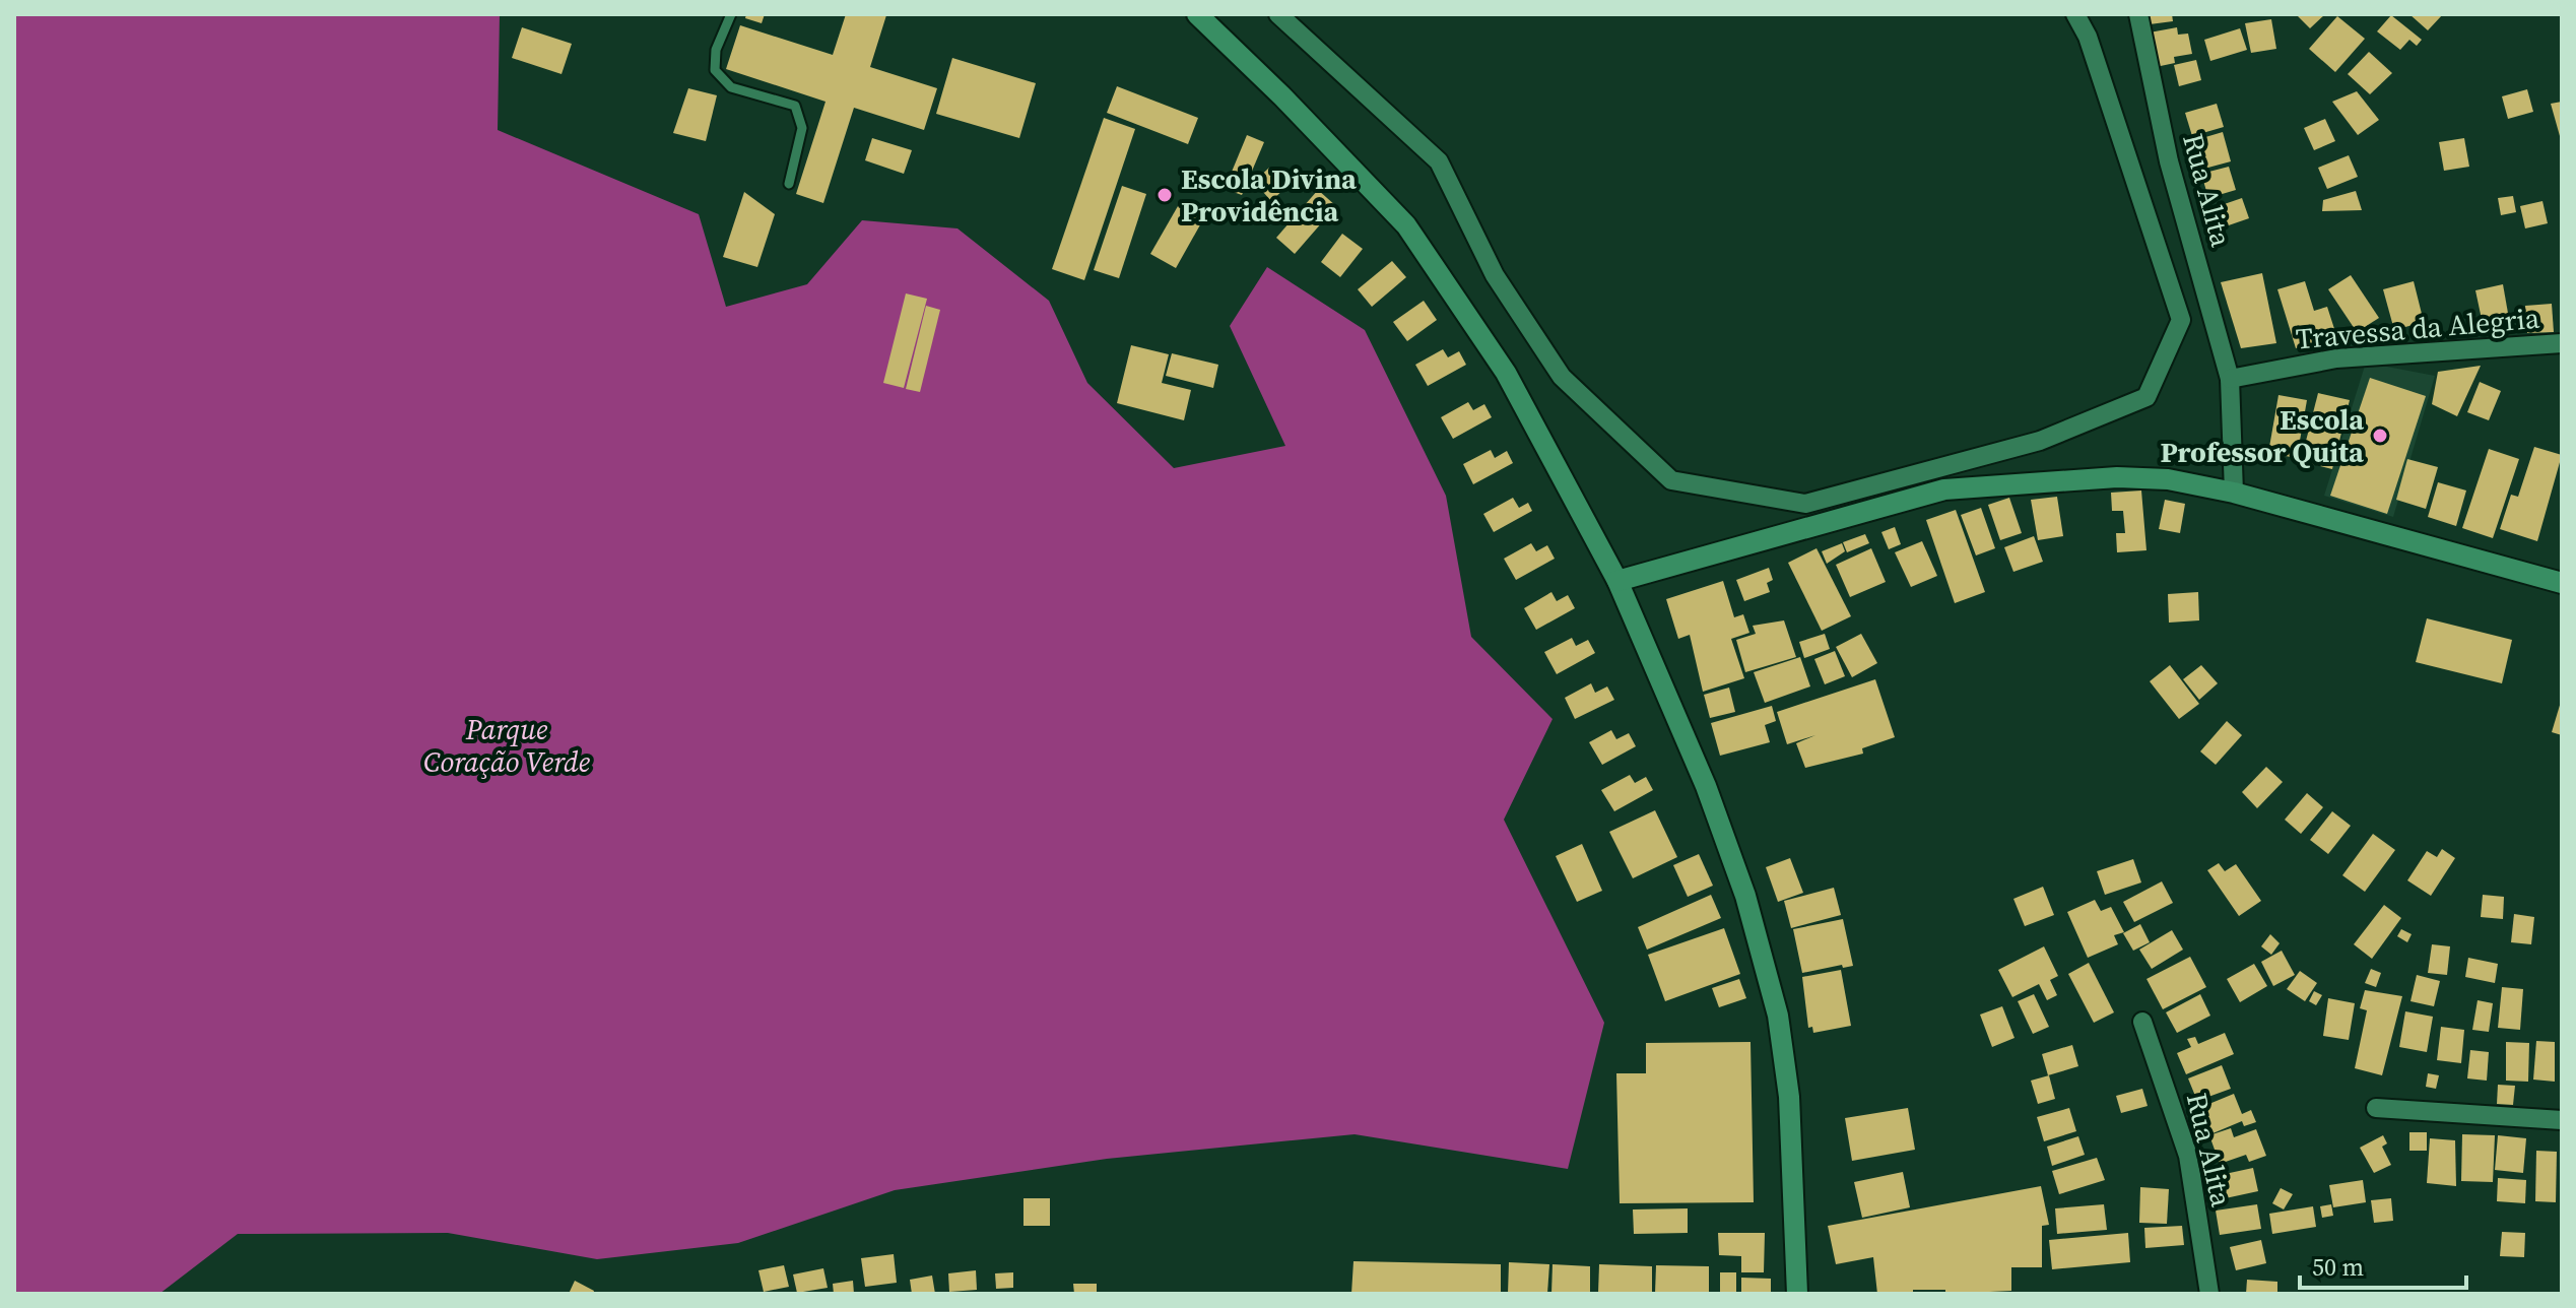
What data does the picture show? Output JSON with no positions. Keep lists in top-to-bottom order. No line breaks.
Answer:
{"streets":{"street":["Rua Alita","Travessa da Alegria"]},"crossings":[["Rua Alita","Travessa da Alegria"]],"parks":["Parque Coração Verde"],"places":["Escola Divina Providência","Escola Professor Quita"],"scale_bar":"50 m"}
